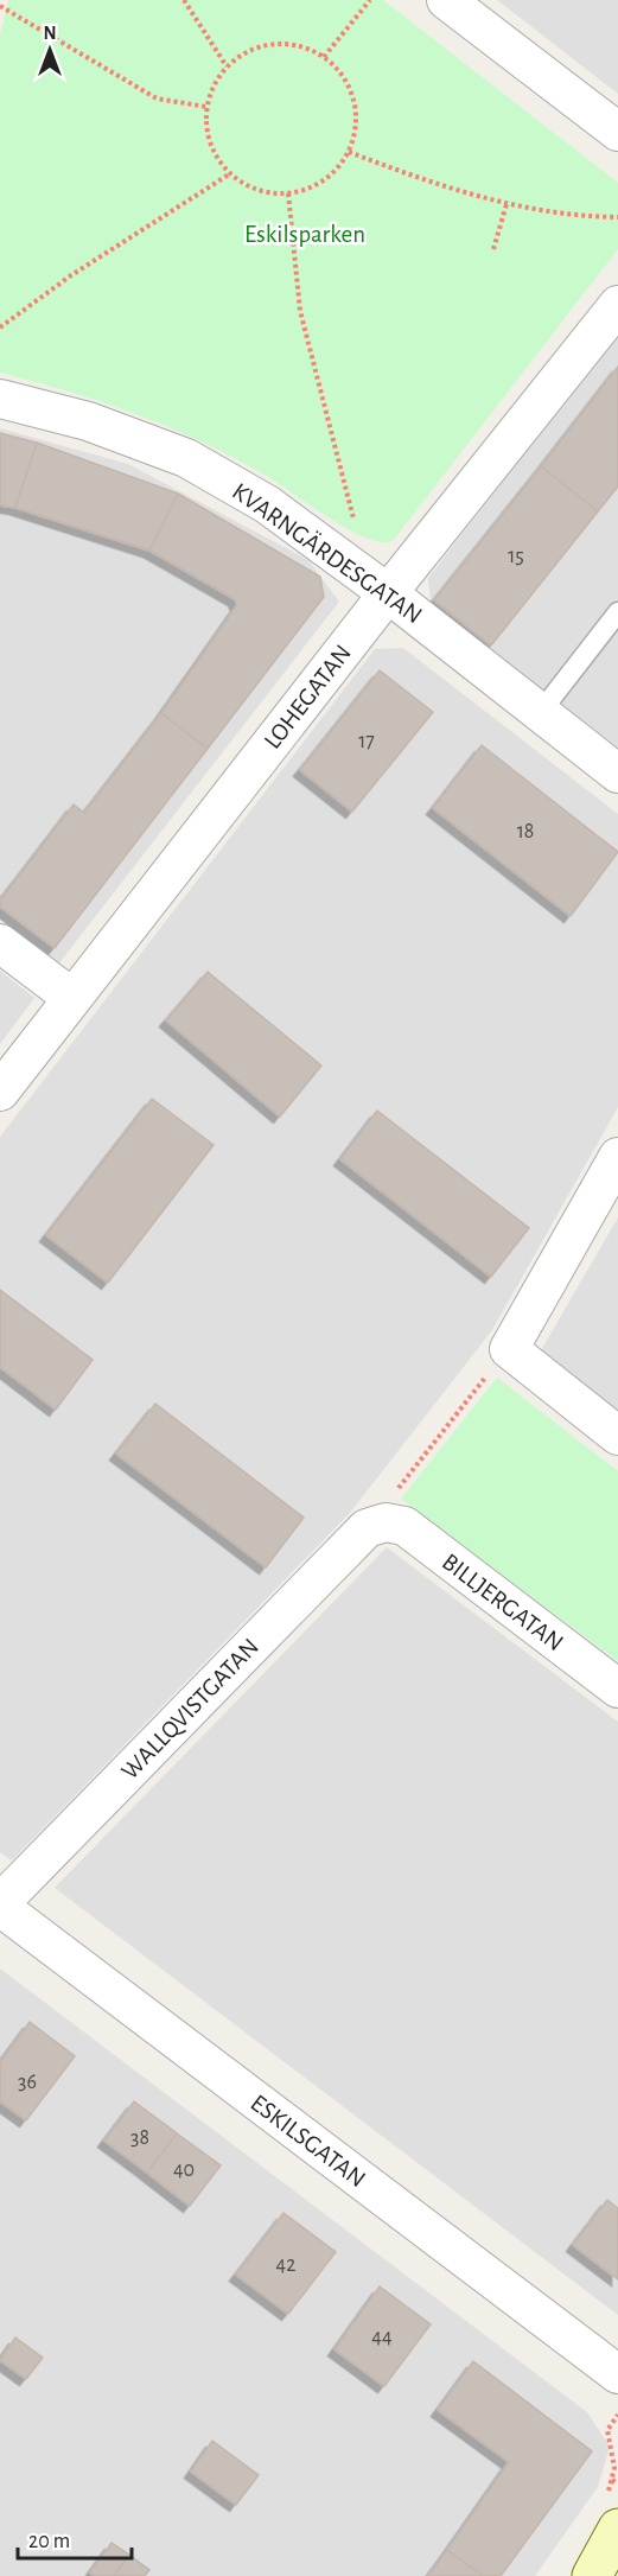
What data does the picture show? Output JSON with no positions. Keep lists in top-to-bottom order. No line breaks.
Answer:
{"streets":{"street":["KVARNGÄRDESGATAN","LOHEGATAN","BILLJERGATAN","WALLQVISTGATAN","ESKILSGATAN"]},"crossings":[["KVARNGÄRDESGATAN","LOHEGATAN"],["BILLJERGATAN","WALLQVISTGATAN"],["WALLQVISTGATAN","ESKILSGATAN"]],"parks":["Eskilsparken"],"house_numbers":["15","17","18","36","38","40","42","44"],"scale_bar":"20 m","north":"top"}
